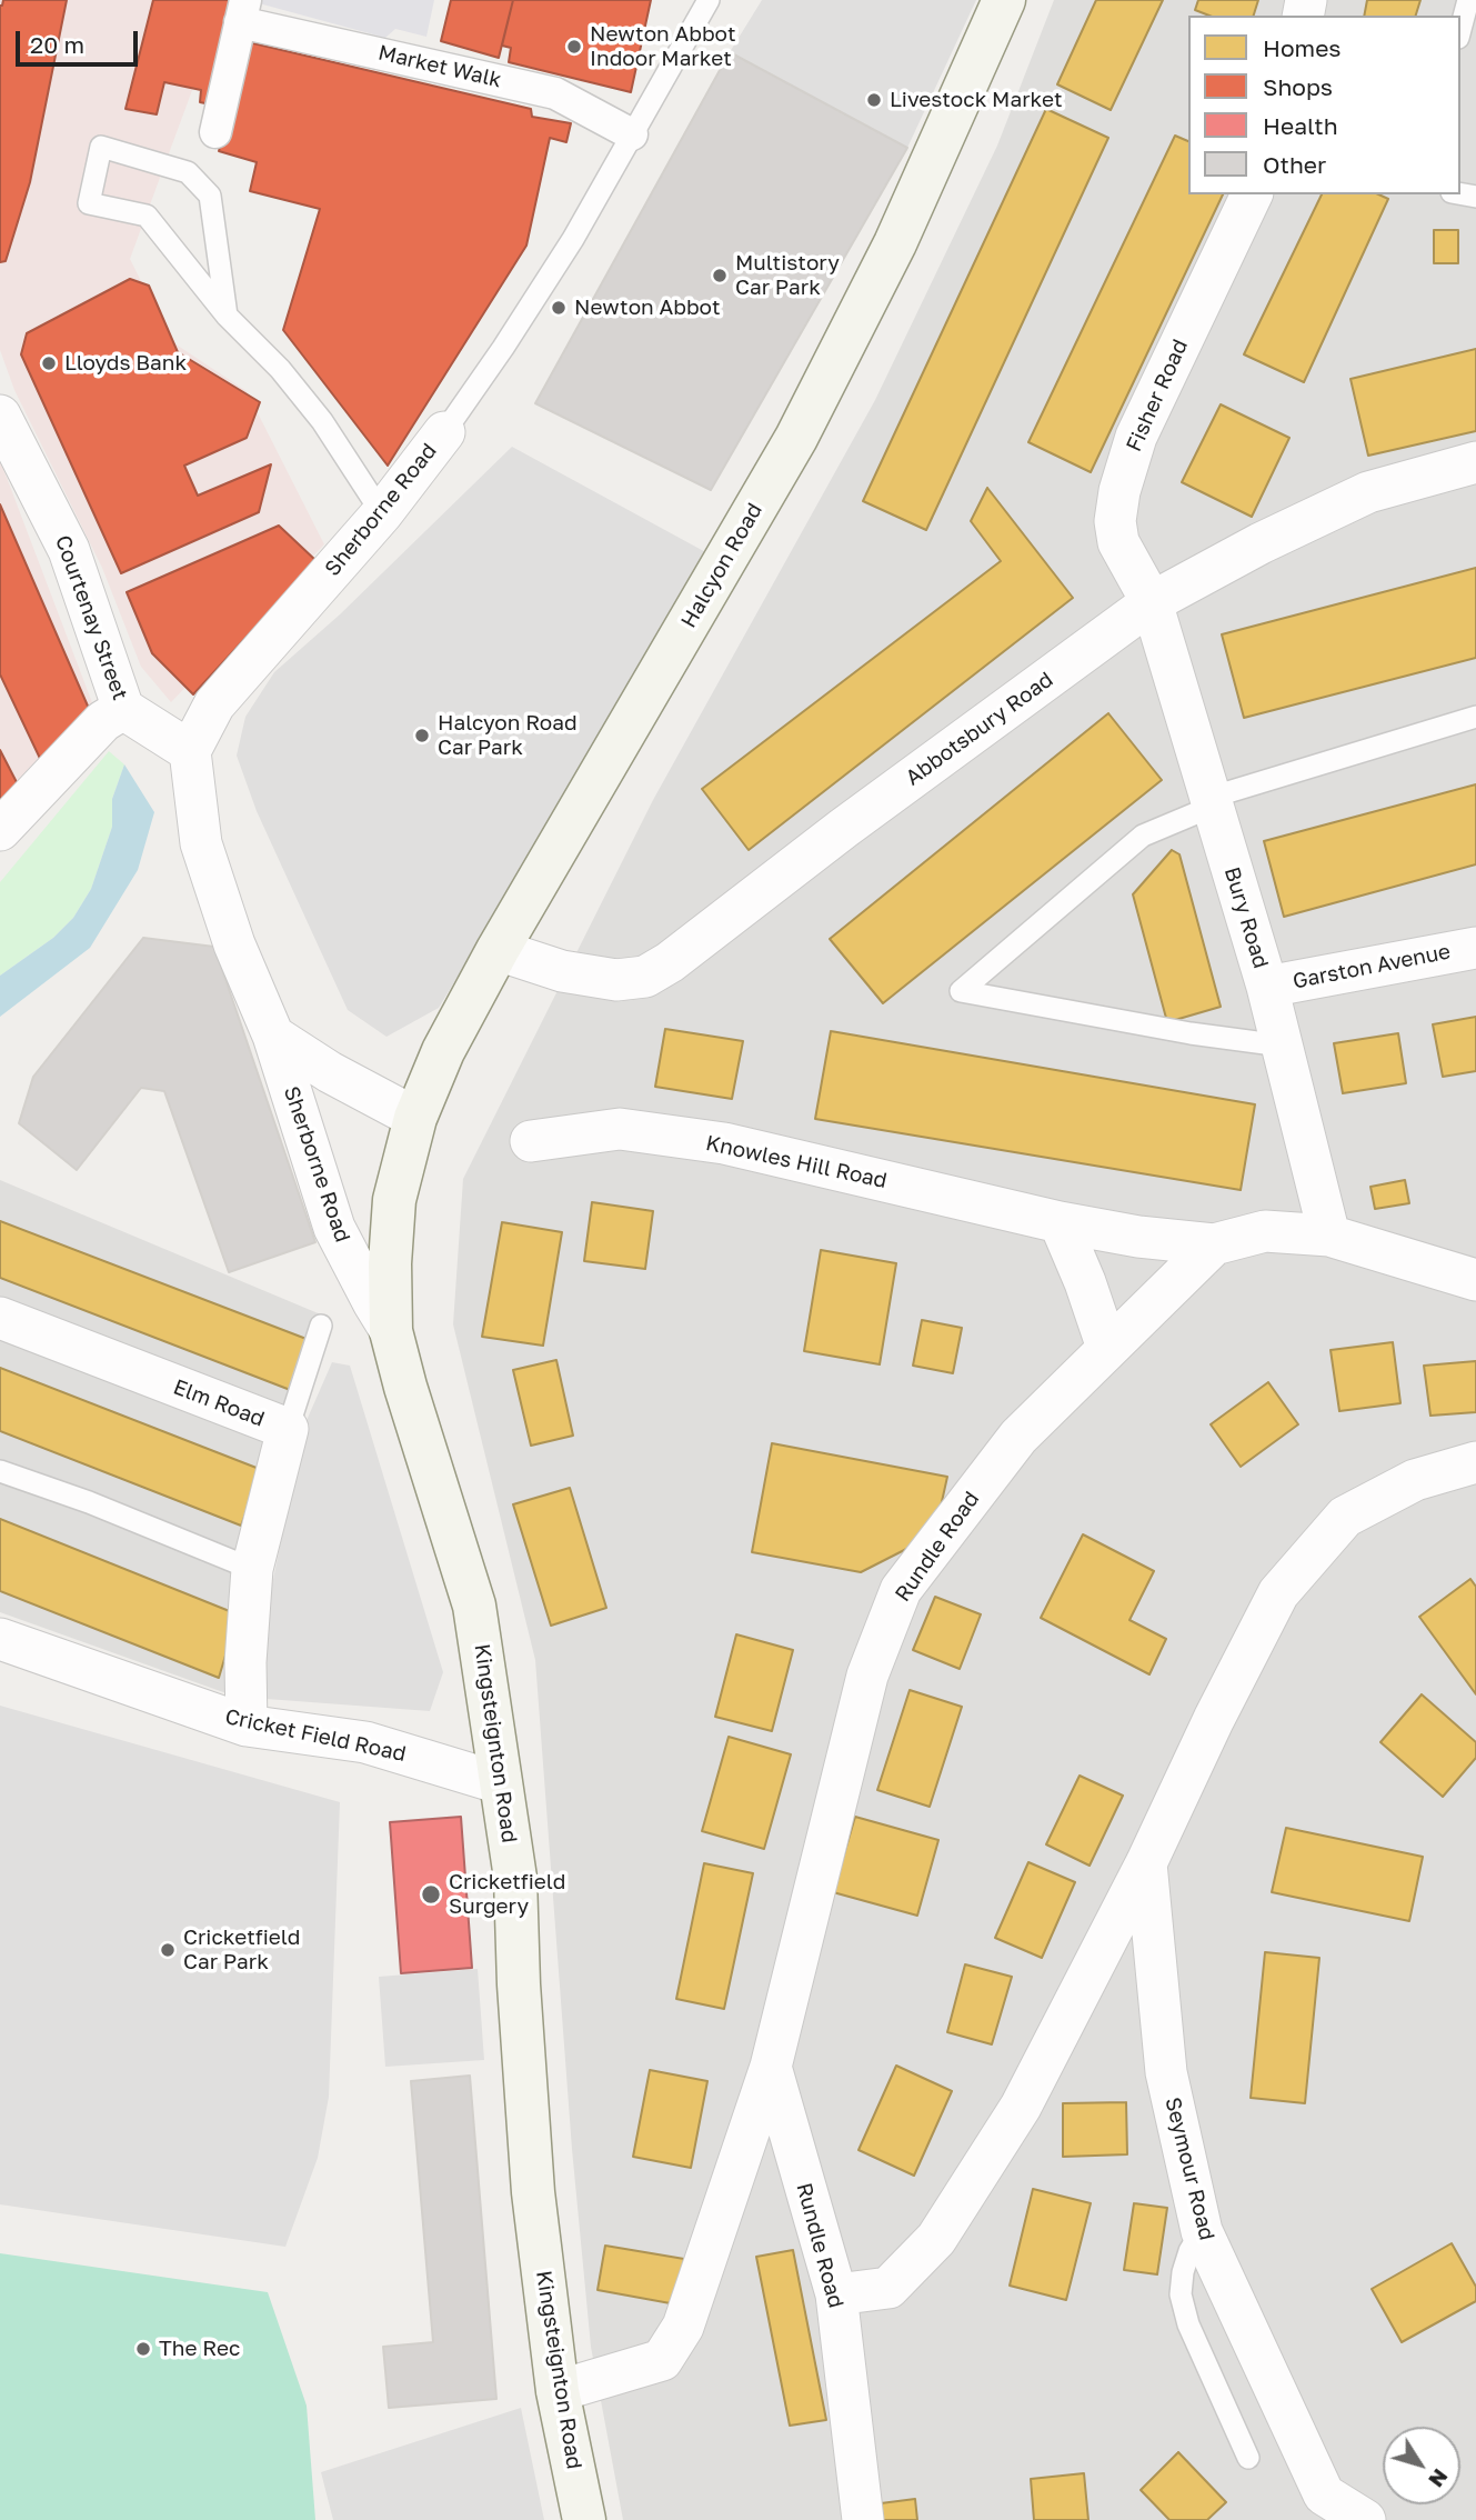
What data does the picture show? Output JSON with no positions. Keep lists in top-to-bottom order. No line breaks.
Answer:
{"streets":{"main road":["Halcyon Road","Kingsteignton Road"],"street":["Market Walk","Fisher Road","Sherborne Road","Courtenay Street","Abbotsbury Road","Bury Road","Garston Avenue","Knowles Hill Road","Elm Road","Rundle Road","Cricket Field Road","Seymour Road"]},"crossings":[["Market Walk","Sherborne Road"],["Fisher Road","Abbotsbury Road"],["Fisher Road","Bury Road"],["Sherborne Road","Halcyon Road"],["Sherborne Road","Courtenay Street"],["Sherborne Road","Kingsteignton Road"],["Halcyon Road","Abbotsbury Road"],["Halcyon Road","Kingsteignton Road"],["Abbotsbury Road","Bury Road"],["Bury Road","Garston Avenue"],["Bury Road","Knowles Hill Road"],["Knowles Hill Road","Rundle Road"],["Elm Road","Cricket Field Road"],["Rundle Road","Kingsteignton Road"],["Cricket Field Road","Kingsteignton Road"]],"places":["Newton Abbot Indoor Market","Livestock Market","Multistory Car Park","Newton Abbot","Lloyds Bank","Halcyon Road Car Park","Cricketfield Surgery","Cricketfield Car Park","The Rec"],"legend":["Homes","Shops","Health","Other"],"scale_bar":"20 m","north":"bottom right"}
